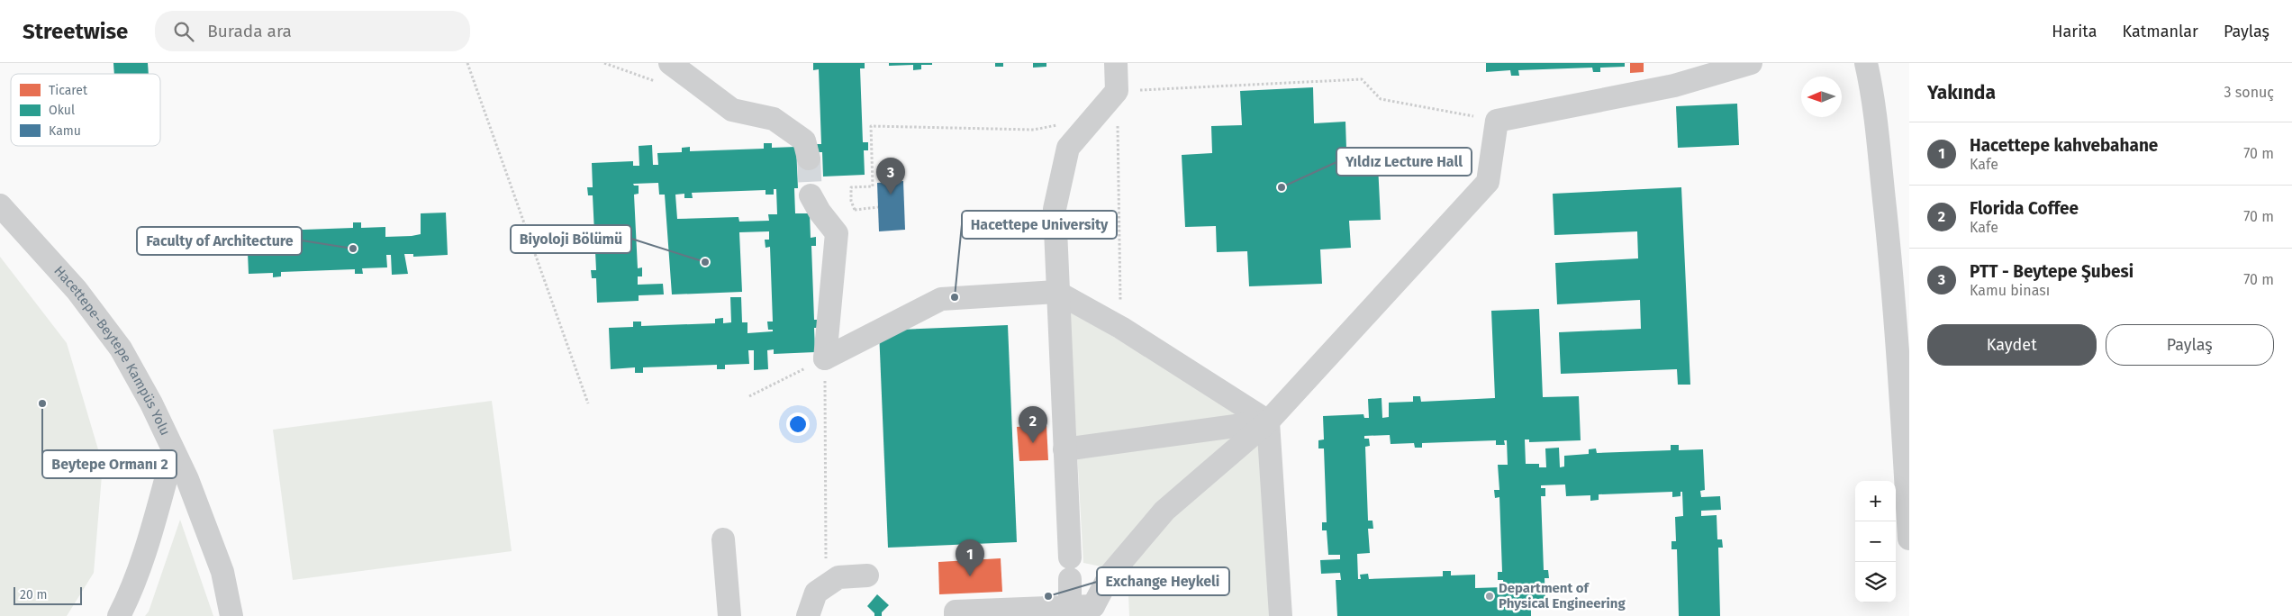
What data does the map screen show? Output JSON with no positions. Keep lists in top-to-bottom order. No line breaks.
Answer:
{"streets":{"street":["Hacettepe-Beytepe Kampüs Yolu"]},"places":["Yıldız Lecture Hall","Faculty of Architecture","Biyoloji Bölümü","Hacettepe University","Beytepe Ormanı 2","Exchange Heykeli","Department of Physical Engineering"],"legend":["Ticaret","Okul","Kamu"],"scale_bar":"20 m","north":"left","page":{"header":"Streetwise","search":"Burada ara","nav":["Harita","Katmanlar","Paylaş"],"heading":["Yakında","3 sonuç"],"list":[{"mark":"1","name":"Hacettepe kahvebahane","note":"Kafe","value":"70 m"},{"mark":"2","name":"Florida Coffee","note":"Kafe","value":"70 m"},{"mark":"3","name":"PTT - Beytepe Şubesi","note":"Kamu binası","value":"70 m"}],"pins":["3","2","1"],"buttons":["Kaydet","Paylaş"],"map_buttons":["+","−"],"scale":"20 m"}}
